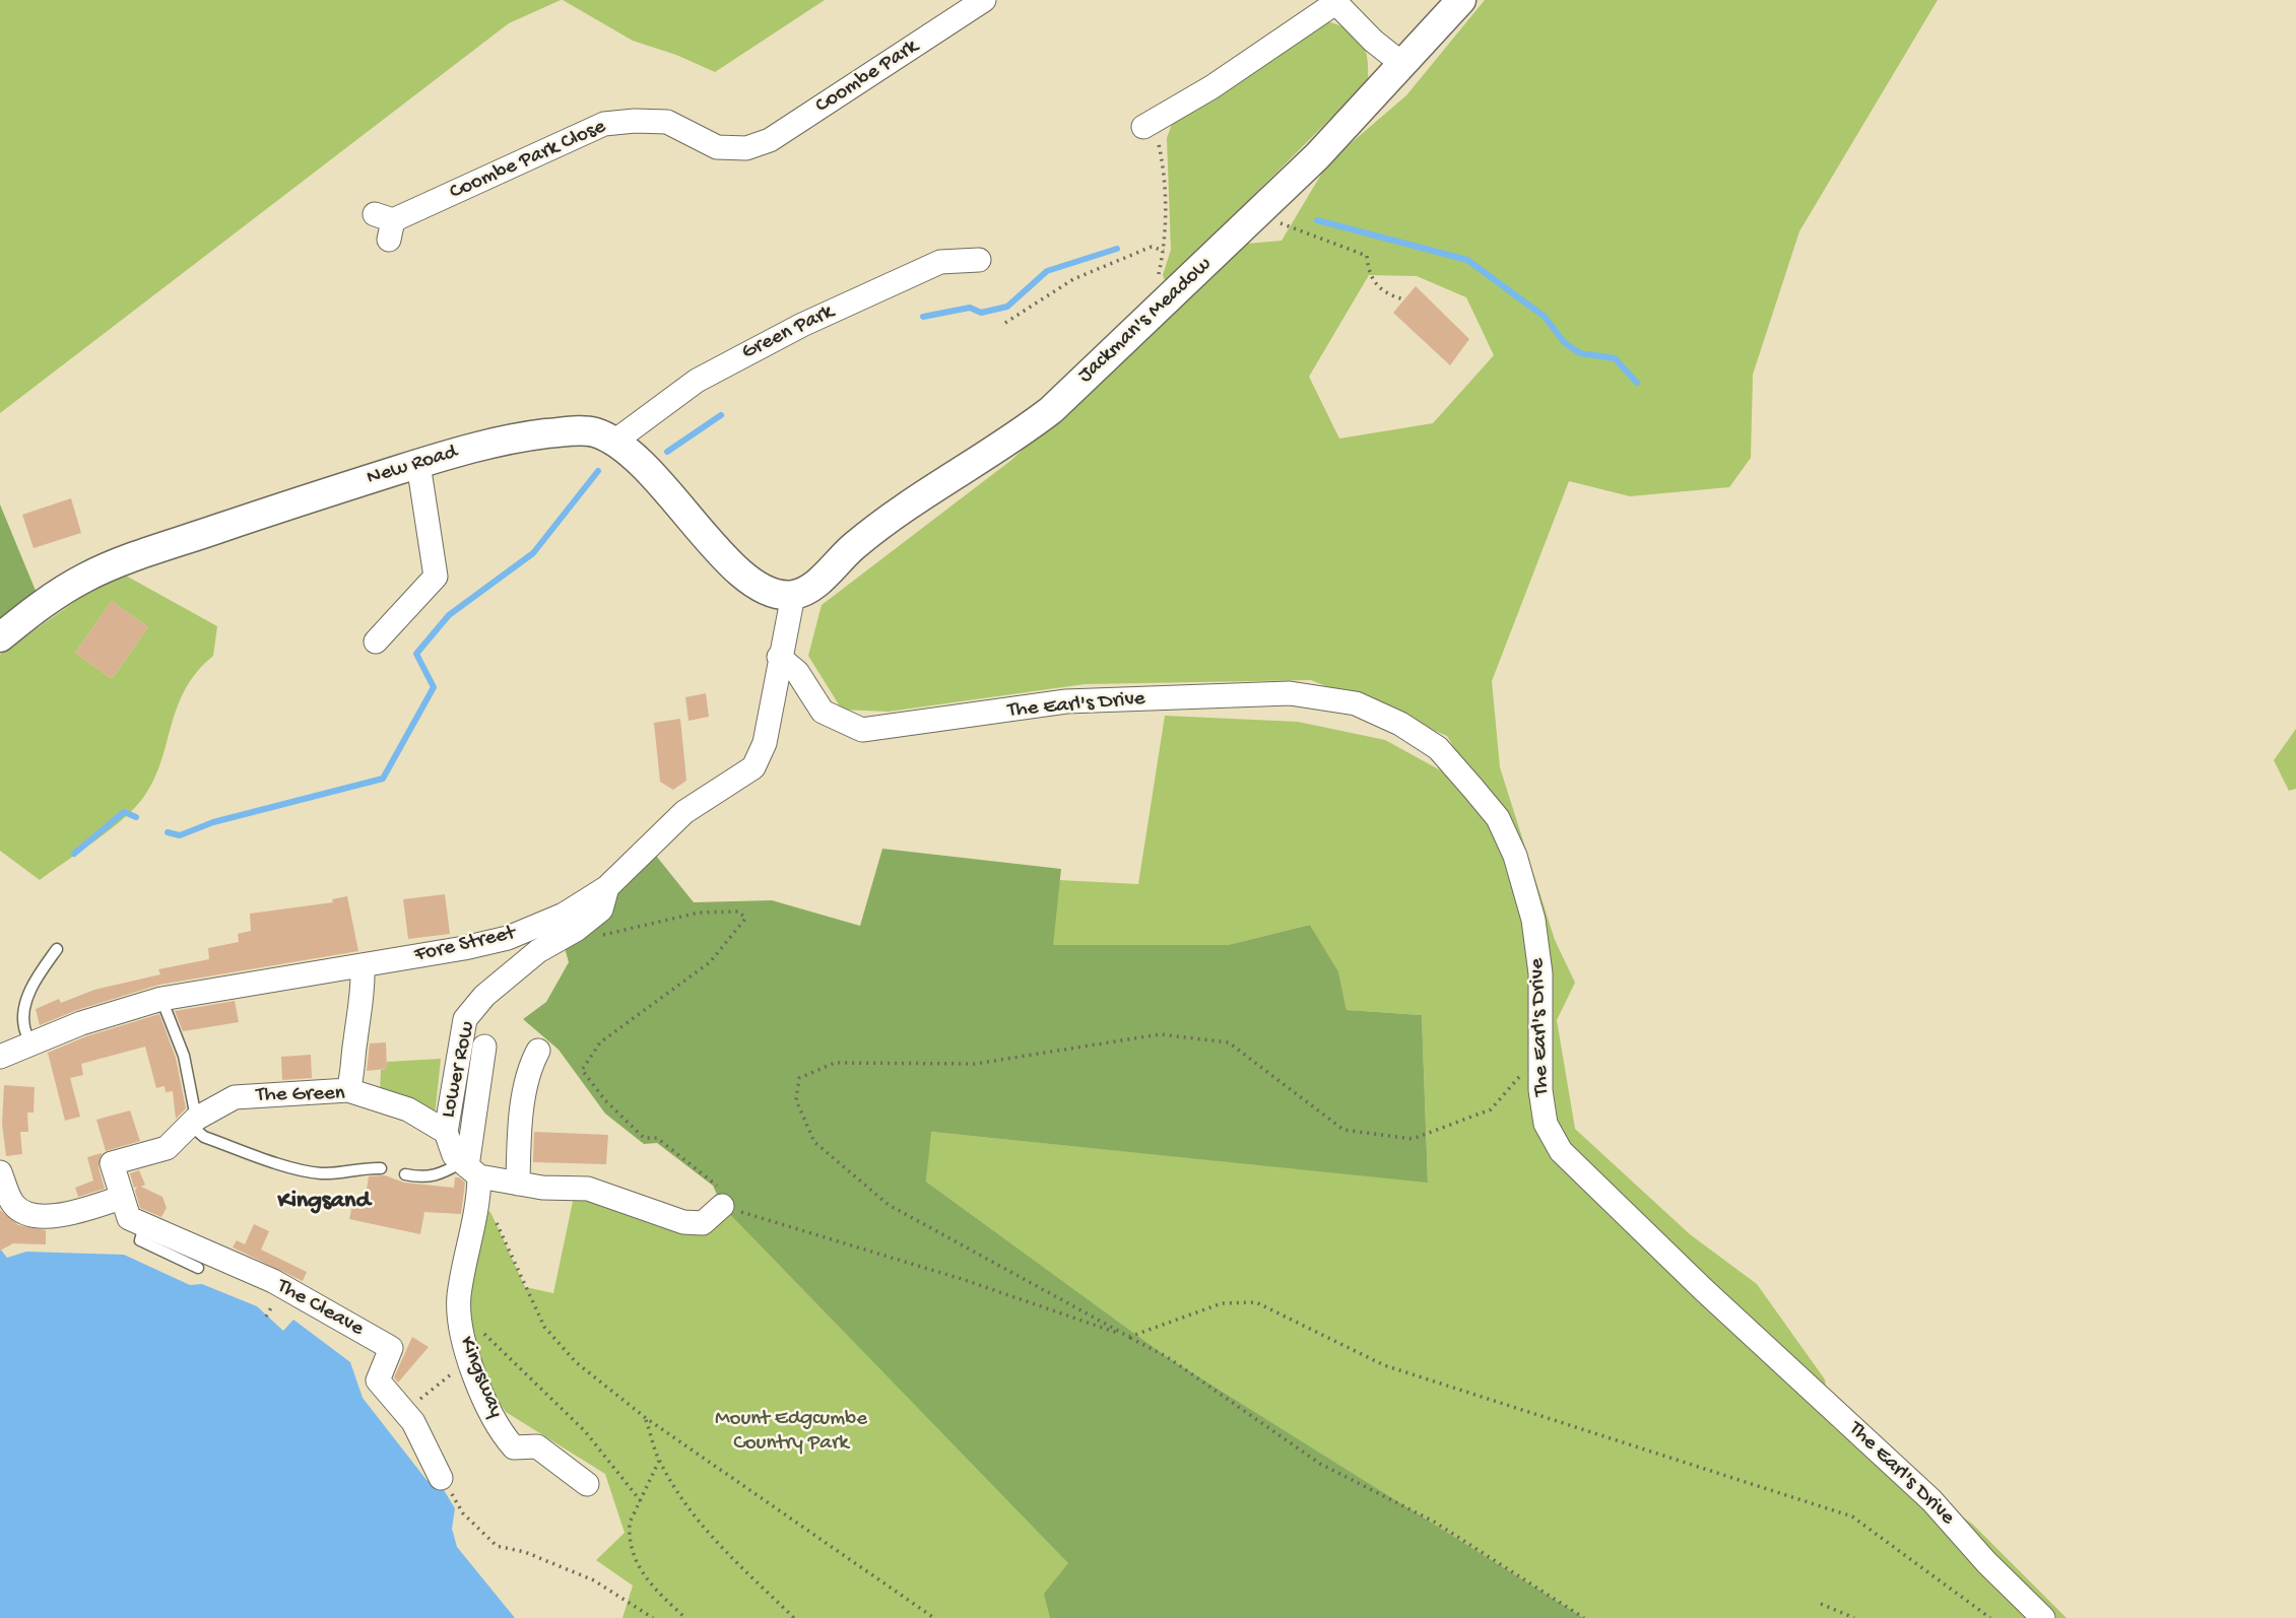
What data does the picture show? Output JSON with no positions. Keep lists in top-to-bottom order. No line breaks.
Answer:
{"streets":{"street":["Coombe Park","Coombe Park Close","Jackman's Meadow","Green Park","New Road","The Earl's Drive","Fore Street","Lower Row","The Green","The Cleave","Kingsway"]},"crossings":[["Coombe Park","Coombe Park Close"],["Jackman's Meadow","New Road"],["Jackman's Meadow","Fore Street"],["Green Park","New Road"],["New Road","Fore Street"],["The Earl's Drive","Fore Street"],["Fore Street","Lower Row"],["Lower Row","The Green"],["Lower Row","Kingsway"],["The Green","The Cleave"]],"districts":["Kingsand"],"parks":["Mount Edgcumbe Country Park"]}
